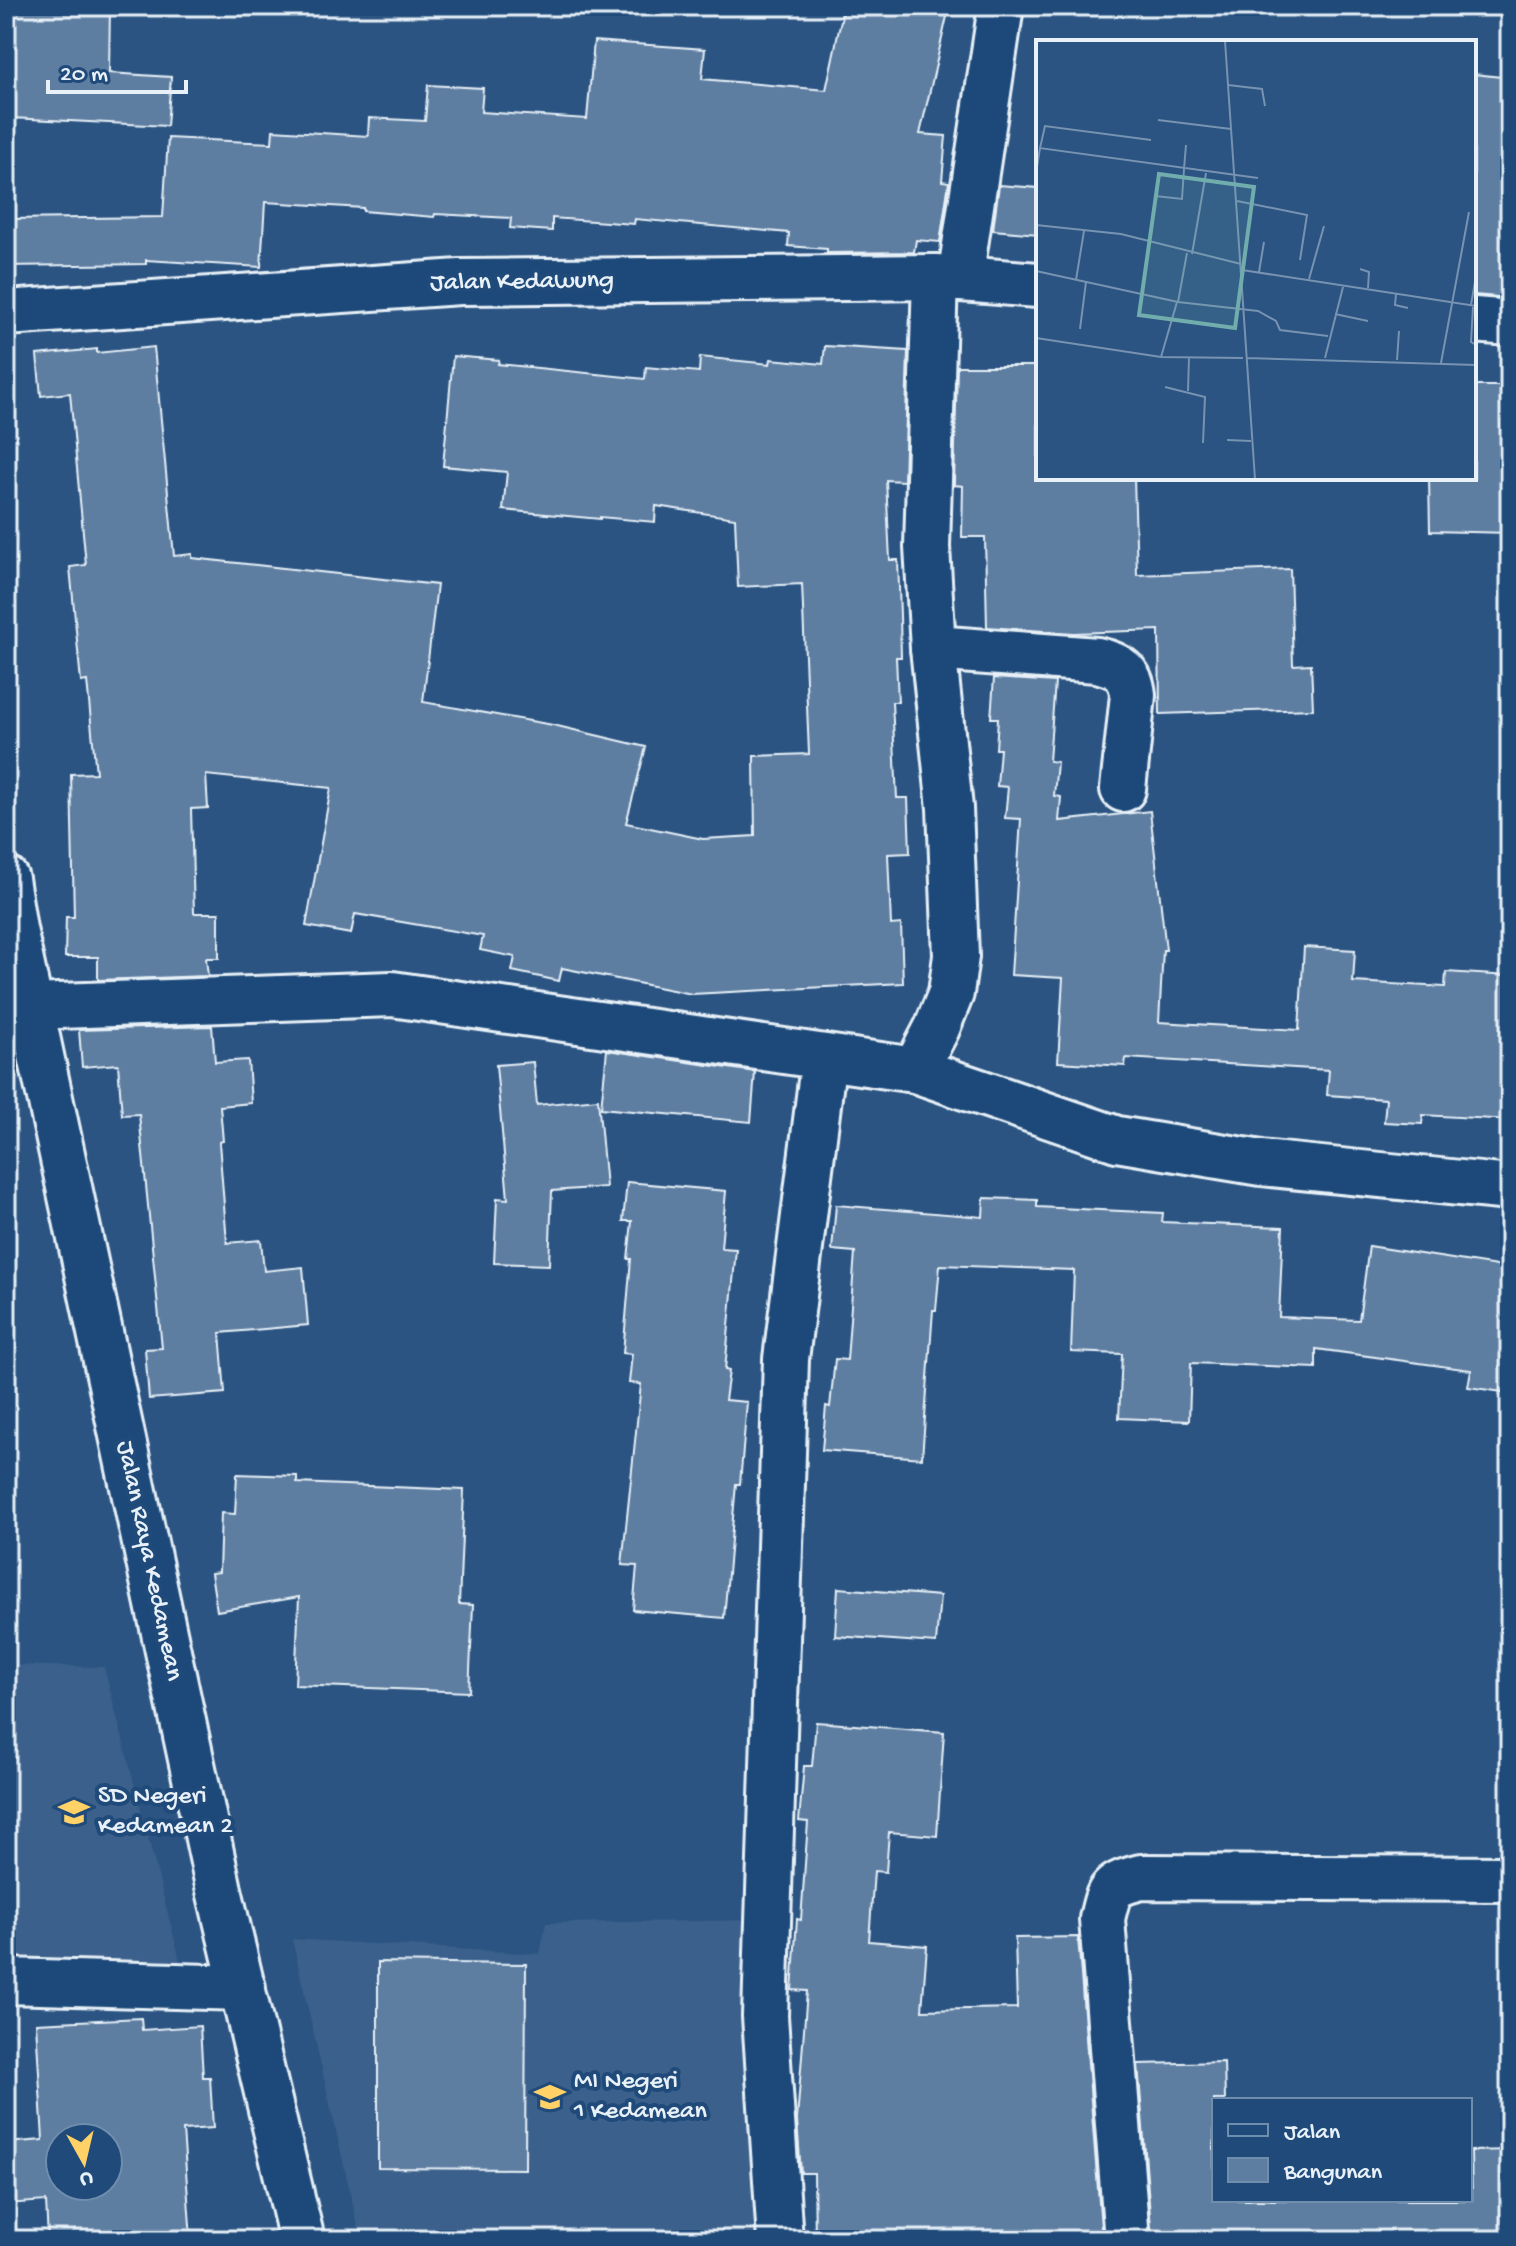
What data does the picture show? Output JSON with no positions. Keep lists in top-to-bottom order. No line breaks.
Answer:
{"streets":{"main road":["Jalan Kedawung","Jalan Raya Kedamean"]},"places":{"school or university":["SD Negeri Kedamean 2","MI Negeri 1 Kedamean"]},"legend":["Jalan","Bangunan"],"scale_bar":"20 m","north":"bottom"}
